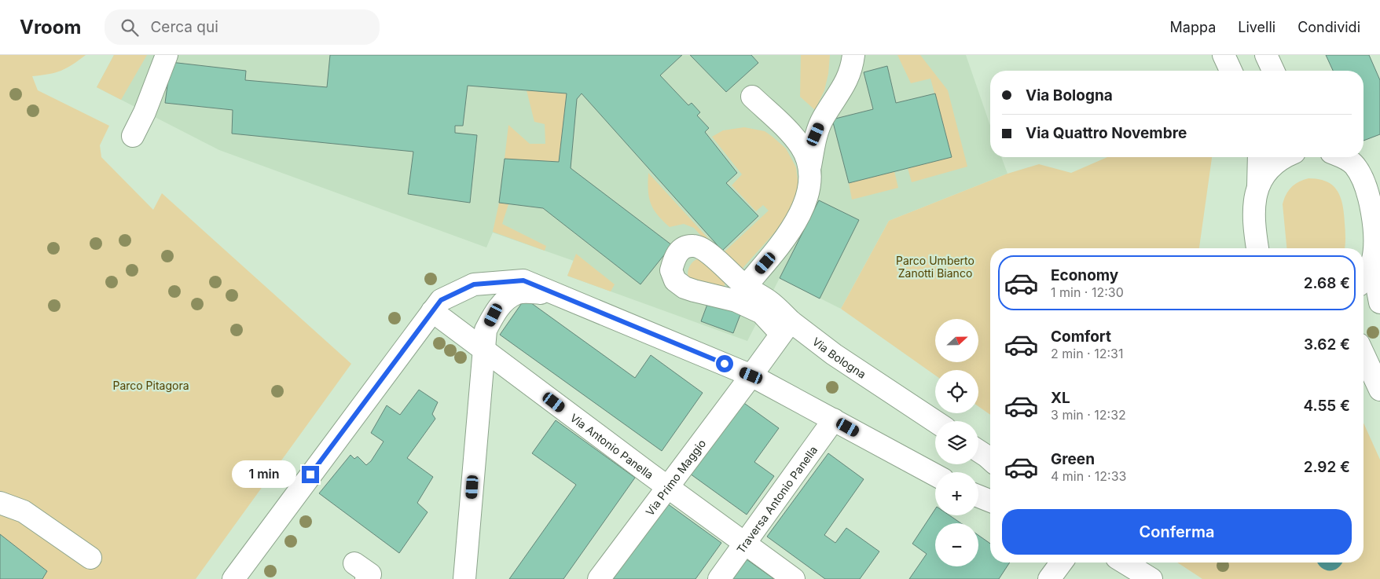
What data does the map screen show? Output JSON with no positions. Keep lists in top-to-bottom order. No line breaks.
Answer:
{"streets":{"street":["Via Bologna","Via Antonio Panella","Via Primo Maggio","Traversa Antonio Panella"]},"crossings":[["Via Antonio Panella","Via Primo Maggio"],["Via Antonio Panella","Traversa Antonio Panella"]],"parks":["Parco Umberto Zanotti Bianco","Parco Pitagora"],"north":"right","page":{"header":"Vroom","search":"Cerca qui","nav":["Mappa","Livelli","Condividi"],"banner":["Via Bologna","Via Quattro Novembre"],"list":[{"name":"Economy","note":"1 min · 12:30","value":"2.68 €"},{"name":"Comfort","note":"2 min · 12:31","value":"3.62 €"},{"name":"XL","note":"3 min · 12:32","value":"4.55 €"},{"name":"Green","note":"4 min · 12:33","value":"2.92 €"}],"map_buttons":["+","−"],"bubble":"1 min","buttons":"Conferma"}}
